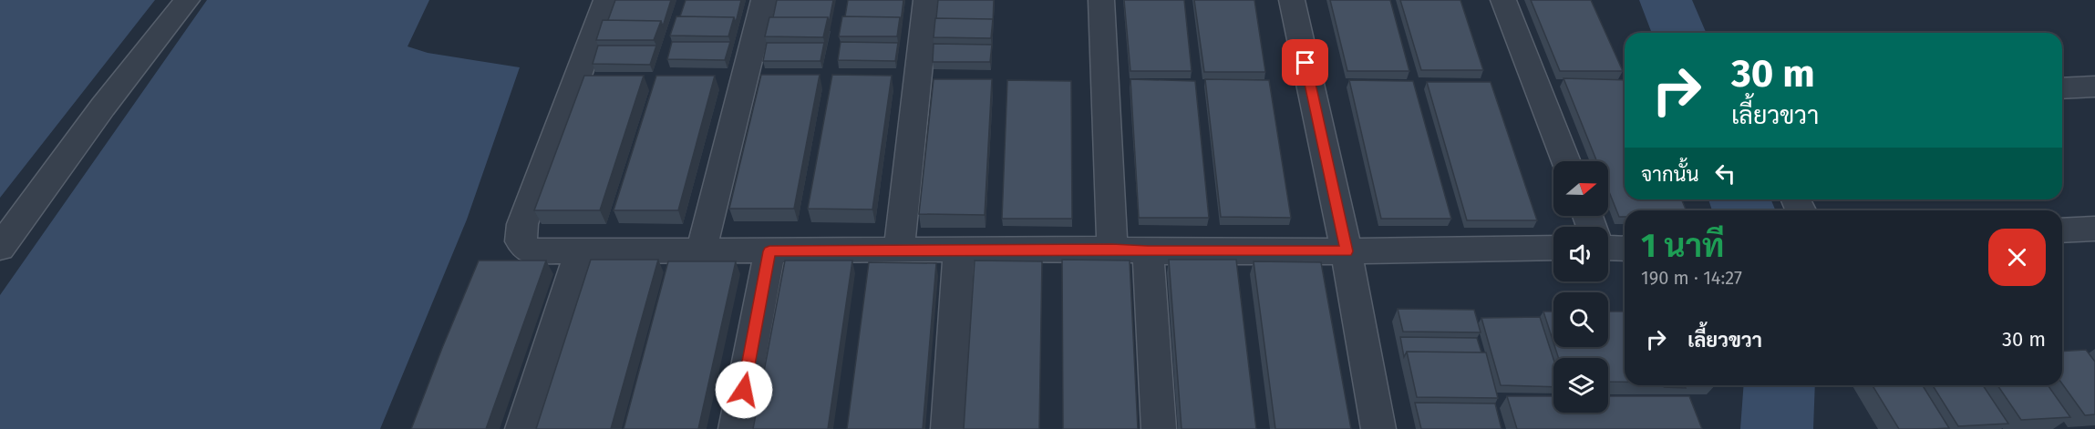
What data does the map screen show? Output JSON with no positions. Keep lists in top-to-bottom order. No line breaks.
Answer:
{"north":"right","page":{"turn":["30 m","เลี้ยวขวา"],"then":"จากนั้น","heading":["1 นาที","190 m · 14:27"],"list":[{"name":"เลี้ยวขวา","value":"30 m"}]}}
